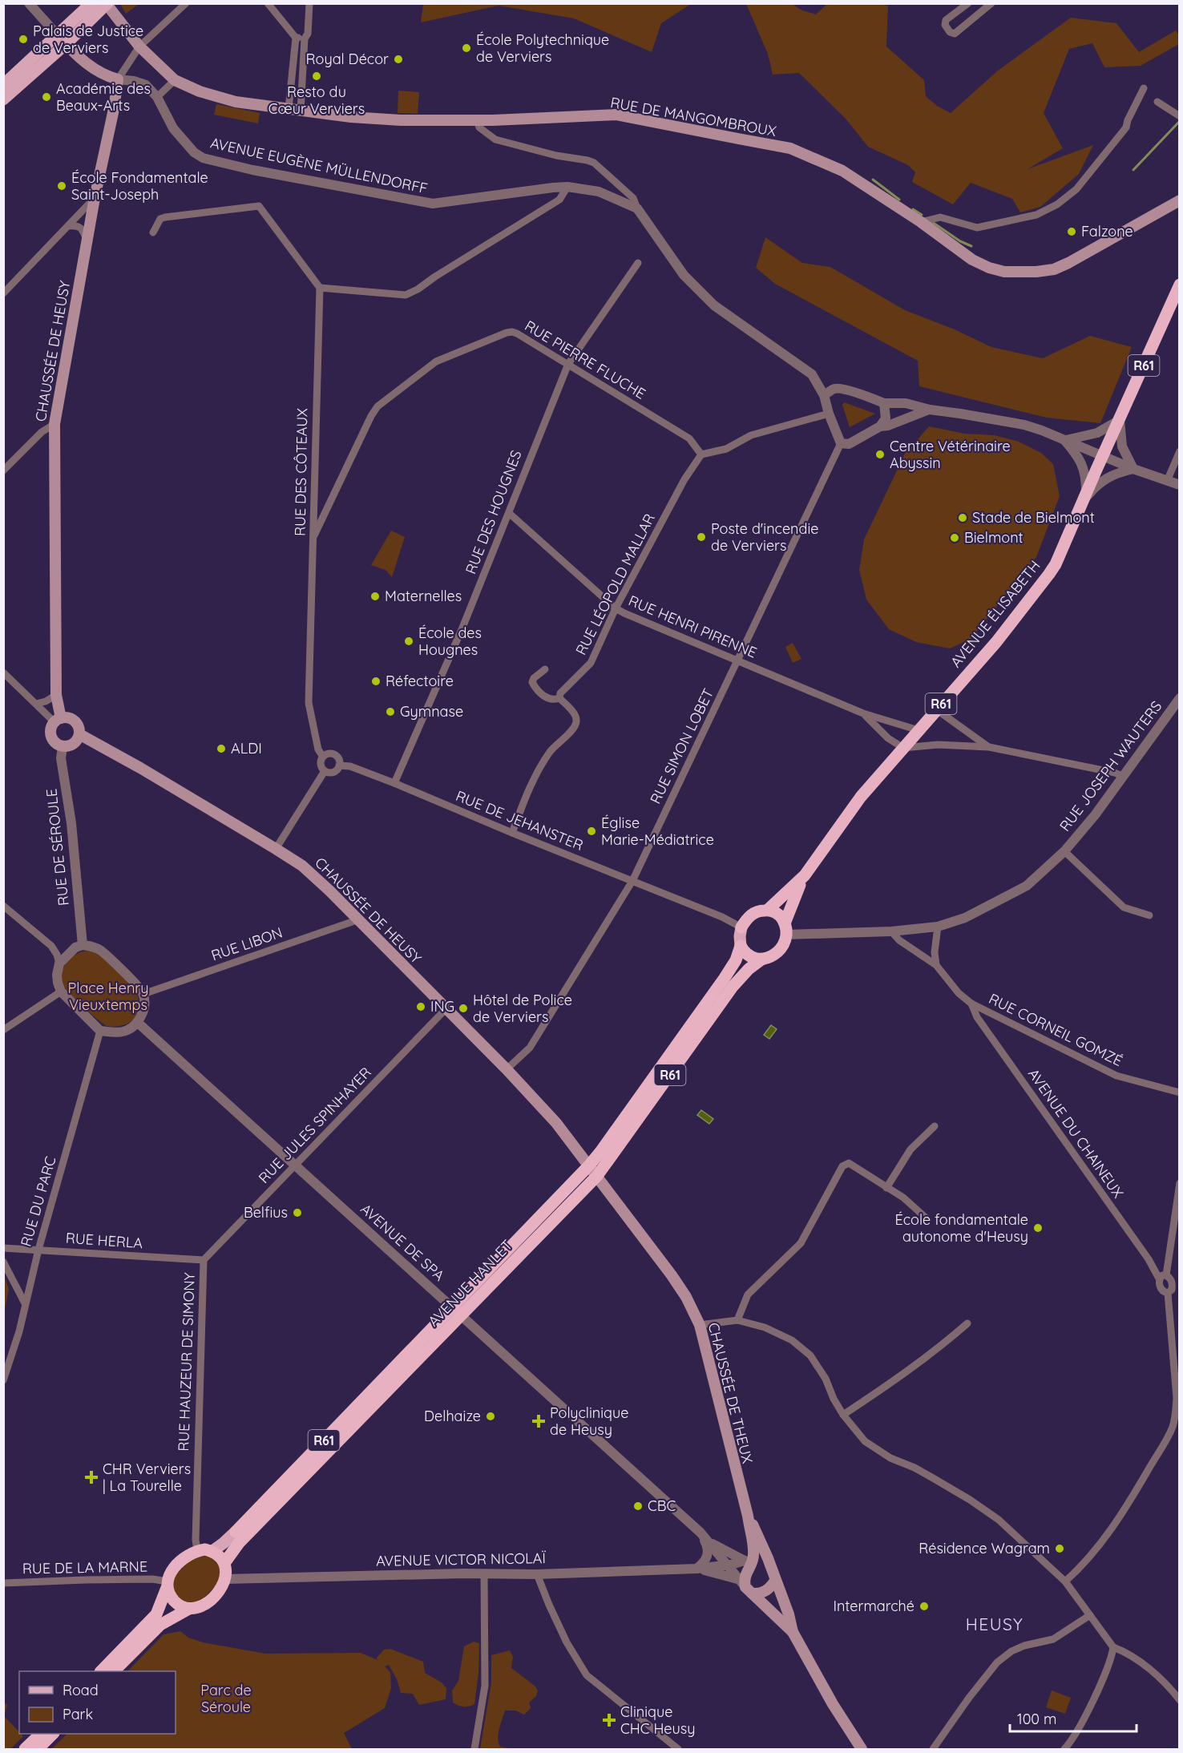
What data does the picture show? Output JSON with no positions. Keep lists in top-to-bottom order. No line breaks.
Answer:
{"streets":{"highway":["R61","AVENUE ÉLISABETH","AVENUE HANLET"],"main road":["RUE DE MANGOMBROUX","CHAUSSÉE DE HEUSY","CHAUSSÉE DE THEUX"],"street":["AVENUE EUGÈNE MÜLLENDORFF","RUE PIERRE FLUCHE","RUE DES CÔTEAUX","RUE DES HOUGNES","RUE LÉOPOLD MALLAR","RUE HENRI PIRENNE","RUE SIMON LOBET","RUE JOSEPH WAUTERS","RUE DE JEHANSTER","RUE DE SÉROULE","RUE LIBON","RUE CORNEIL GOMZÉ","RUE JULES SPINHAYER","AVENUE DU CHAINEUX","RUE DU PARC","RUE HERLA","AVENUE DE SPA","RUE HAUZEUR DE SIMONY","AVENUE VICTOR NICOLAÏ","RUE DE LA MARNE"]},"crossings":[["AVENUE EUGÈNE MÜLLENDORFF","CHAUSSÉE DE HEUSY"],["CHAUSSÉE DE HEUSY","R61"],["CHAUSSÉE DE HEUSY","RUE SIMON LOBET"],["CHAUSSÉE DE HEUSY","RUE DE SÉROULE"],["CHAUSSÉE DE HEUSY","RUE LIBON"],["CHAUSSÉE DE HEUSY","RUE JULES SPINHAYER"],["CHAUSSÉE DE HEUSY","AVENUE HANLET"],["CHAUSSÉE DE HEUSY","CHAUSSÉE DE THEUX"],["RUE PIERRE FLUCHE","RUE DES CÔTEAUX"],["RUE PIERRE FLUCHE","RUE DES HOUGNES"],["RUE PIERRE FLUCHE","RUE LÉOPOLD MALLAR"],["R61","AVENUE ÉLISABETH"],["R61","RUE JOSEPH WAUTERS"],["R61","RUE DE JEHANSTER"],["R61","AVENUE HANLET"],["R61","CHAUSSÉE DE THEUX"],["RUE DES CÔTEAUX","RUE DE JEHANSTER"],["RUE DES HOUGNES","RUE HENRI PIRENNE"],["RUE DES HOUGNES","RUE DE JEHANSTER"],["RUE LÉOPOLD MALLAR","RUE HENRI PIRENNE"],["AVENUE ÉLISABETH","RUE HENRI PIRENNE"],["AVENUE ÉLISABETH","RUE JOSEPH WAUTERS"],["AVENUE ÉLISABETH","RUE DE JEHANSTER"],["AVENUE ÉLISABETH","AVENUE HANLET"],["RUE HENRI PIRENNE","RUE SIMON LOBET"],["RUE SIMON LOBET","RUE DE JEHANSTER"],["RUE JOSEPH WAUTERS","RUE DE JEHANSTER"],["RUE JOSEPH WAUTERS","RUE CORNEIL GOMZÉ"],["RUE JOSEPH WAUTERS","AVENUE HANLET"],["RUE DE JEHANSTER","AVENUE HANLET"],["RUE DE SÉROULE","RUE LIBON"],["RUE DE SÉROULE","RUE DU PARC"],["RUE DE SÉROULE","AVENUE DE SPA"],["RUE LIBON","RUE DU PARC"],["RUE LIBON","AVENUE DE SPA"],["RUE CORNEIL GOMZÉ","AVENUE DU CHAINEUX"],["RUE JULES SPINHAYER","RUE HERLA"],["RUE JULES SPINHAYER","AVENUE DE SPA"],["RUE JULES SPINHAYER","RUE HAUZEUR DE SIMONY"],["RUE DU PARC","RUE HERLA"],["RUE DU PARC","AVENUE DE SPA"],["RUE HERLA","RUE HAUZEUR DE SIMONY"],["AVENUE DE SPA","AVENUE HANLET"],["AVENUE DE SPA","CHAUSSÉE DE THEUX"],["AVENUE HANLET","RUE HAUZEUR DE SIMONY"],["AVENUE HANLET","CHAUSSÉE DE THEUX"],["AVENUE HANLET","AVENUE VICTOR NICOLAÏ"],["AVENUE HANLET","RUE DE LA MARNE"],["RUE HAUZEUR DE SIMONY","AVENUE VICTOR NICOLAÏ"],["RUE HAUZEUR DE SIMONY","RUE DE LA MARNE"],["AVENUE VICTOR NICOLAÏ","RUE DE LA MARNE"]],"districts":["HEUSY"],"parks":["Place Henry Vieuxtemps","Parc de Séroule"],"places":{"other":["Palais de Justice de Verviers","École Polytechnique de Verviers","Royal Décor","Resto du Cœur Verviers","Académie des Beaux-Arts","École Fondamentale Saint-Joseph","Falzone","Centre Vétérinaire Abyssin","Stade de Bielmont","Poste d'incendie de Verviers","Bielmont","Maternelles","École des Hougnes","Réfectoire","Gymnase","ALDI","Église Marie-Médiatrice","ING","Hôtel de Police de Verviers","Belfius","École fondamentale autonome d'Heusy","Delhaize","CBC","Résidence Wagram","Intermarché"],"health":["Polyclinique de Heusy","CHR Verviers | La Tourelle","Clinique CHC Heusy"]},"legend":["Road","Park"],"scale_bar":"100 m"}
